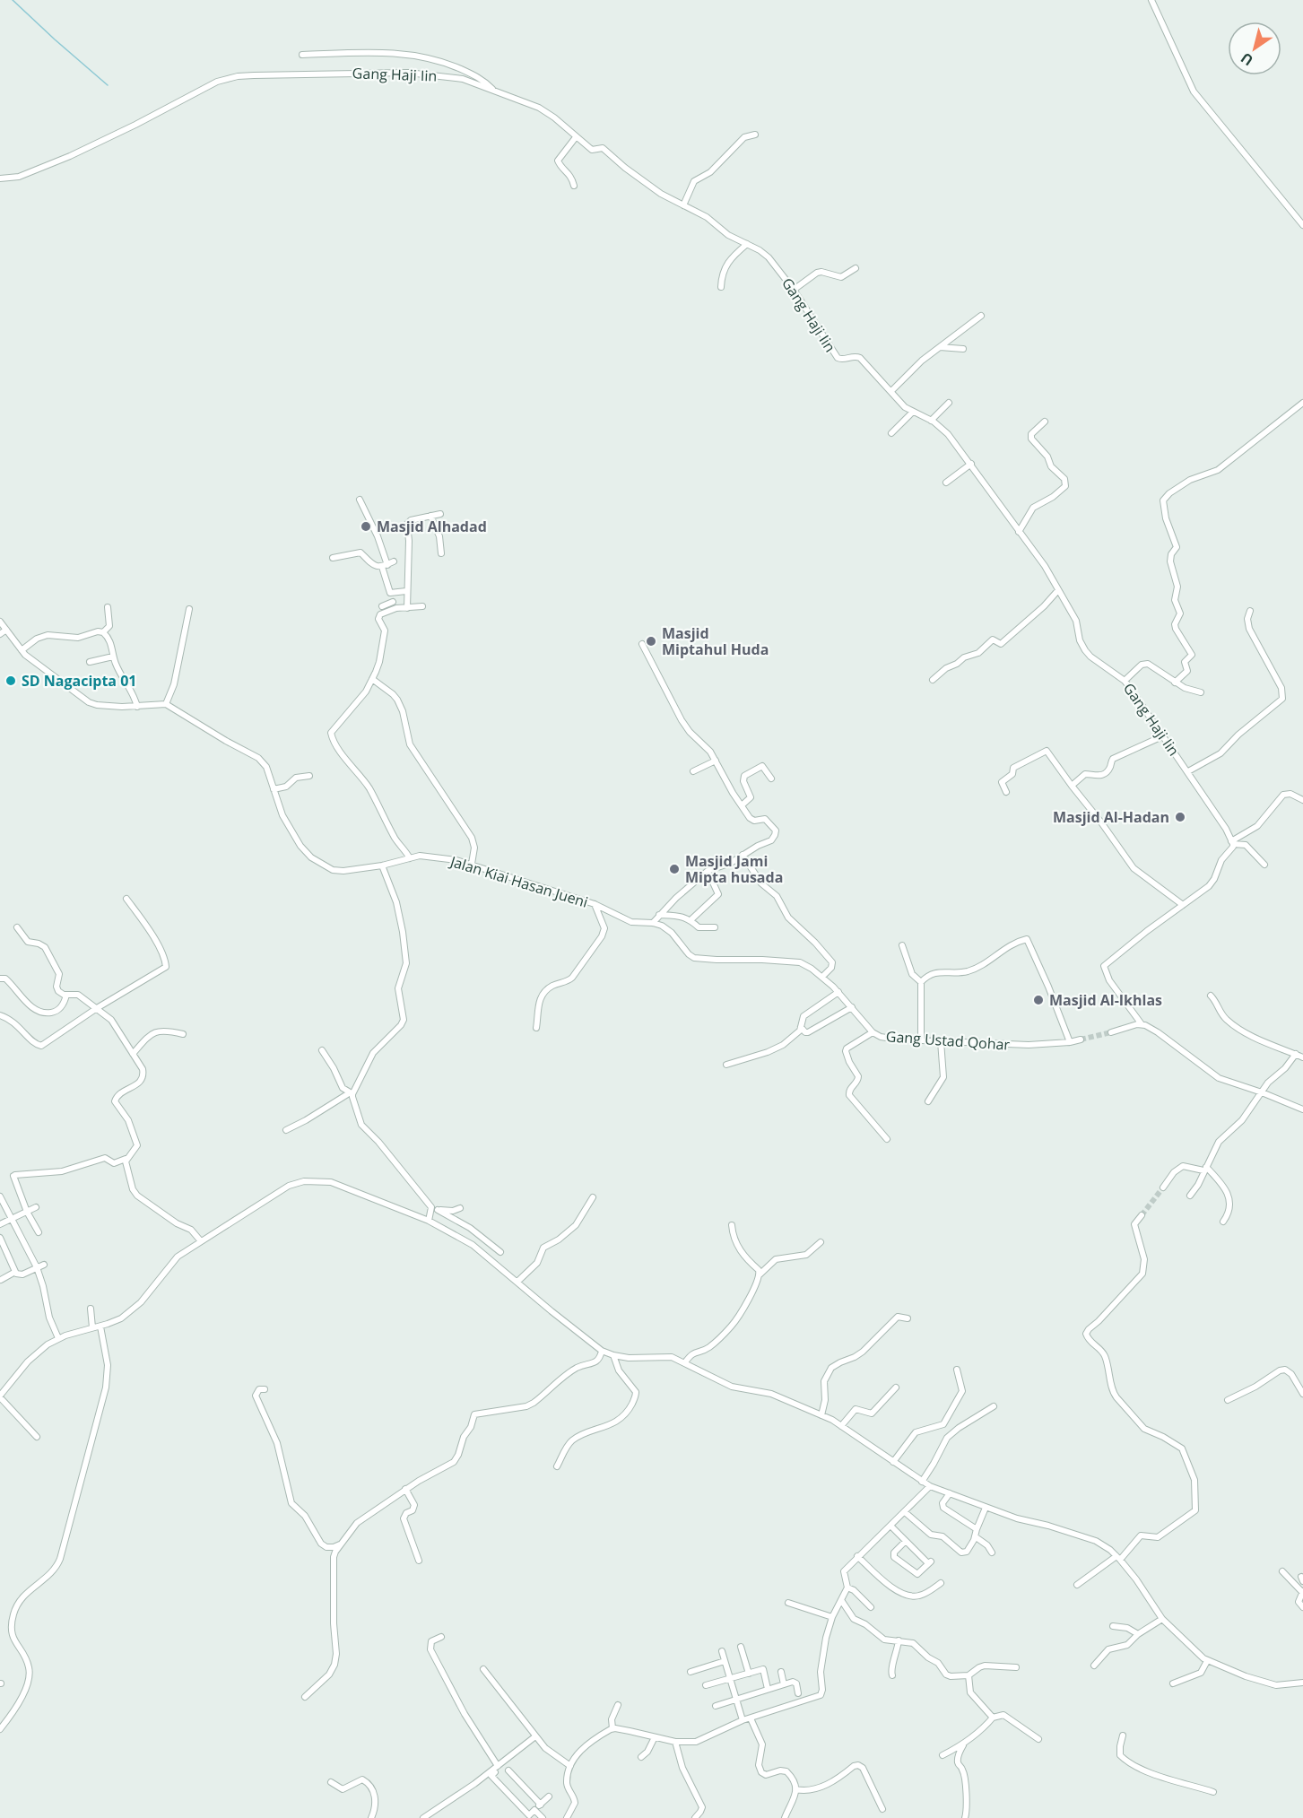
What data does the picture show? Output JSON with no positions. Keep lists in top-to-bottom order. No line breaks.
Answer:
{"streets":{"street":["Gang Haji Iin","Jalan Kiai Hasan Jueni","Gang Ustad Qohar"]},"crossings":[["Jalan Kiai Hasan Jueni","Gang Ustad Qohar"]],"places":["Masjid Alhadad","Masjid Miptahul Huda","SD Nagacipta 01","Masjid Al-Hadan","Masjid Jami Mipta husada","Masjid Al-Ikhlas"],"north":"bottom left"}
